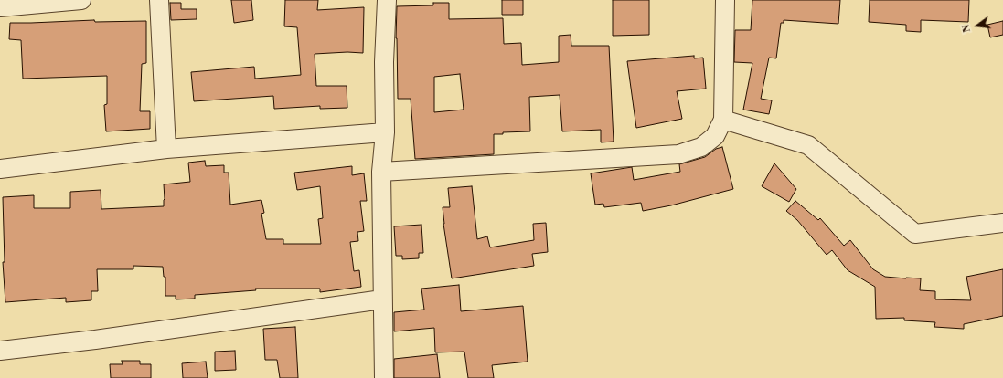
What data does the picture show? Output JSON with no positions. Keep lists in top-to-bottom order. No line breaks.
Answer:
{"north":"left"}
